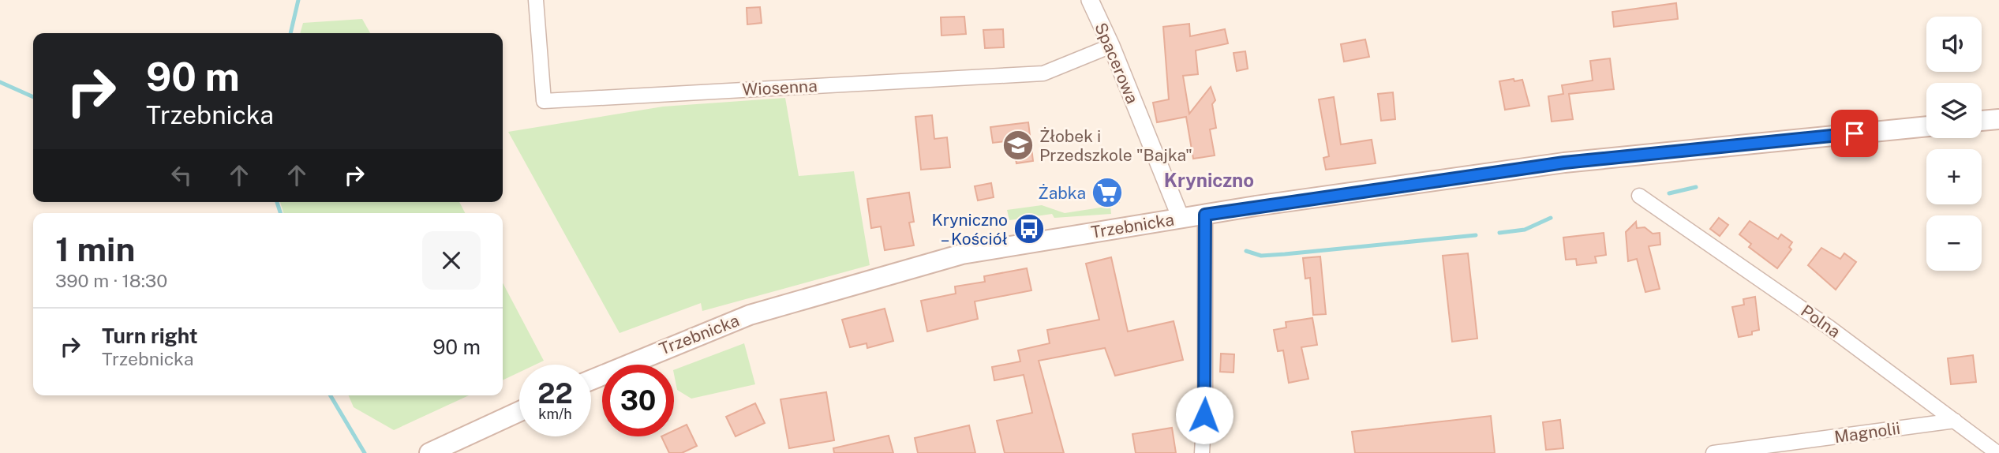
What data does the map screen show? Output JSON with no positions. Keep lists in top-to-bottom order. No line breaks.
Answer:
{"streets":{"main road":["Trzebnicka"],"street":["Spacerowa","Wiosenna","Polna","Magnolii"]},"crossings":[["Spacerowa","Wiosenna"],["Spacerowa","Trzebnicka"],["Polna","Magnolii"]],"districts":["Kryniczno"],"places":{"school or university":["Żłobek i Przedszkole \"Bajka\""],"supermarket":["Żabka"],"bus stop":["Kryniczno – Kościół"]},"page":{"map_buttons":["+","−"],"turn":["90 m","Trzebnicka"],"heading":["1 min","390 m · 18:30"],"list":[{"name":"Turn right","note":"Trzebnicka","value":"90 m"}],"speed":"22 km/h","limit":"30"}}
